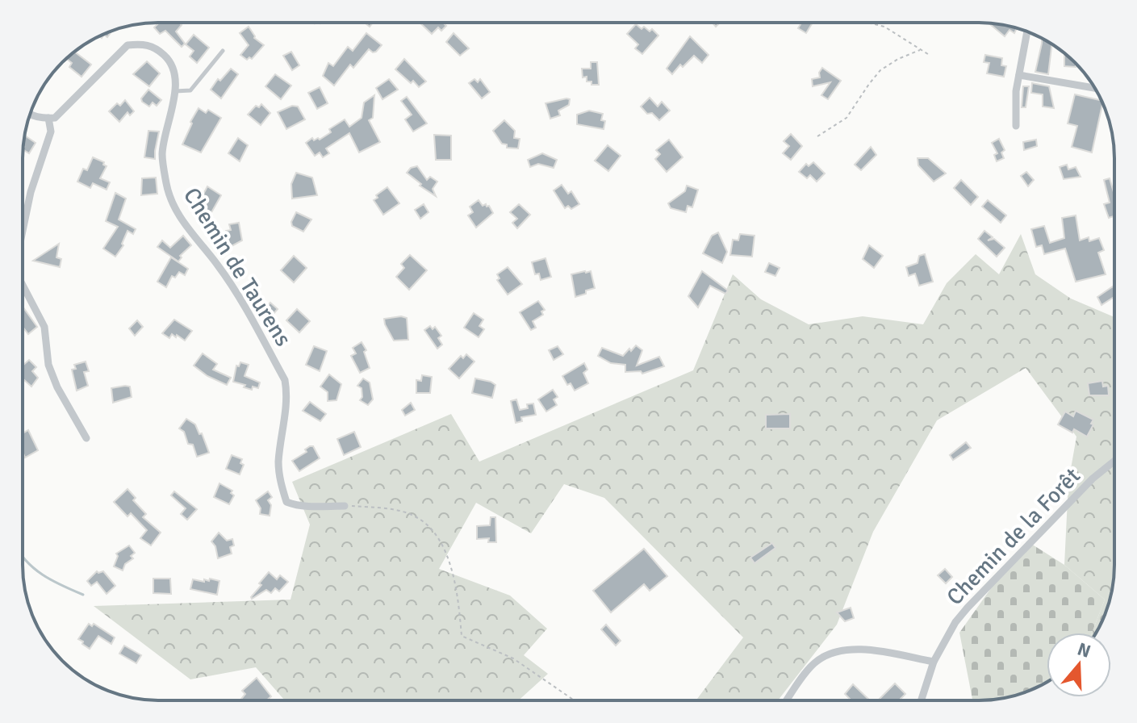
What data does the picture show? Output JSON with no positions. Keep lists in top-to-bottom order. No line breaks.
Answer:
{"streets":{"street":["Chemin de Taurens","Chemin de la Forêt"]},"north":"top"}
